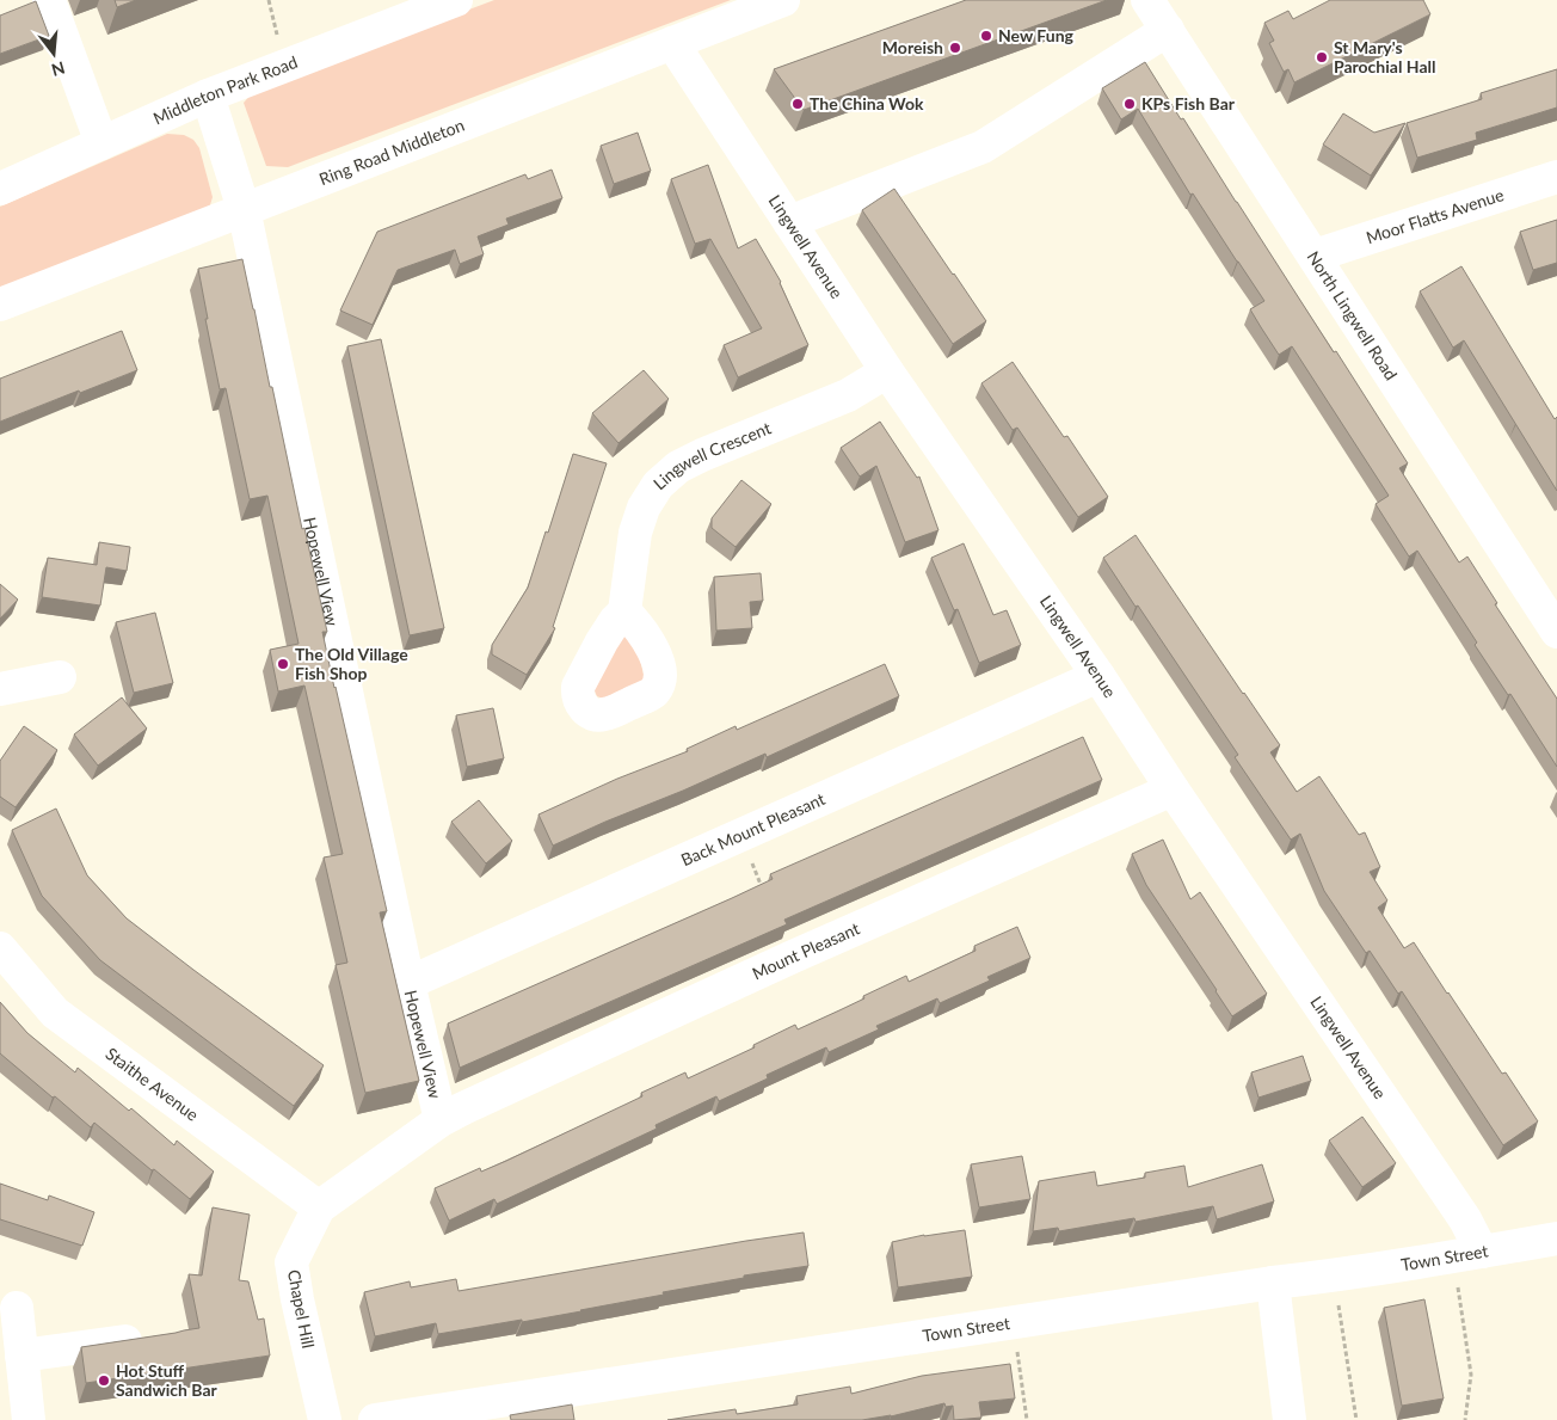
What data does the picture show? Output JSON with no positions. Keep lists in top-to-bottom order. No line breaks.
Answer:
{"streets":{"street":["Middleton Park Road","Ring Road Middleton","Moor Flatts Avenue","Lingwell Avenue","North Lingwell Road","Lingwell Crescent","Hopewell View","Back Mount Pleasant","Mount Pleasant","Staithe Avenue","Town Street","Chapel Hill"]},"crossings":[["Middleton Park Road","Hopewell View"],["Ring Road Middleton","Lingwell Avenue"],["Ring Road Middleton","Hopewell View"],["Moor Flatts Avenue","North Lingwell Road"],["Lingwell Avenue","Lingwell Crescent"],["Lingwell Avenue","Back Mount Pleasant"],["Lingwell Avenue","Mount Pleasant"],["Lingwell Avenue","Town Street"],["Hopewell View","Back Mount Pleasant"],["Hopewell View","Mount Pleasant"],["Hopewell View","Chapel Hill"],["Mount Pleasant","Chapel Hill"],["Staithe Avenue","Chapel Hill"]],"places":["New Fung","Moreish","St Mary's Parochial Hall","The China Wok","KPs Fish Bar","The Old Village Fish Shop","Hot Stuff Sandwich Bar"],"north":"bottom"}
